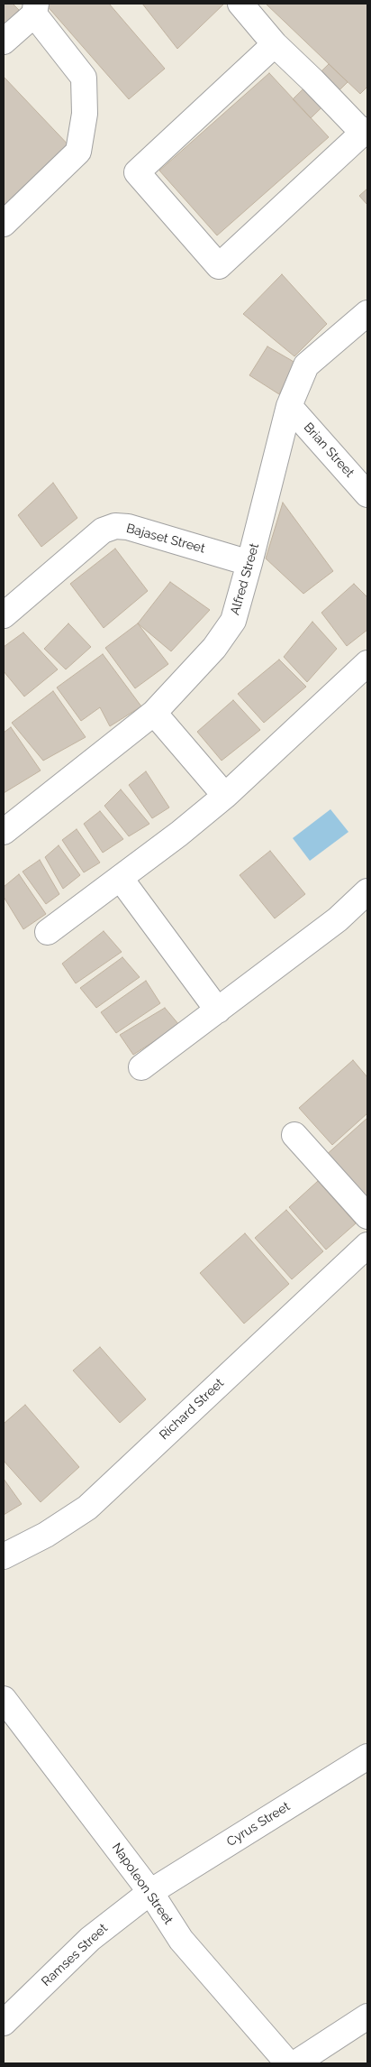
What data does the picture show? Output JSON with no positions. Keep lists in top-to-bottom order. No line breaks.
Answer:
{"streets":{"street":["Brian Street","Bajaset Street","Alfred Street","Richard Street","Cyrus Street","Napoleon Street","Ramses Street"]},"crossings":[["Brian Street","Alfred Street"],["Bajaset Street","Alfred Street"],["Cyrus Street","Napoleon Street"],["Cyrus Street","Ramses Street"],["Napoleon Street","Ramses Street"]]}
